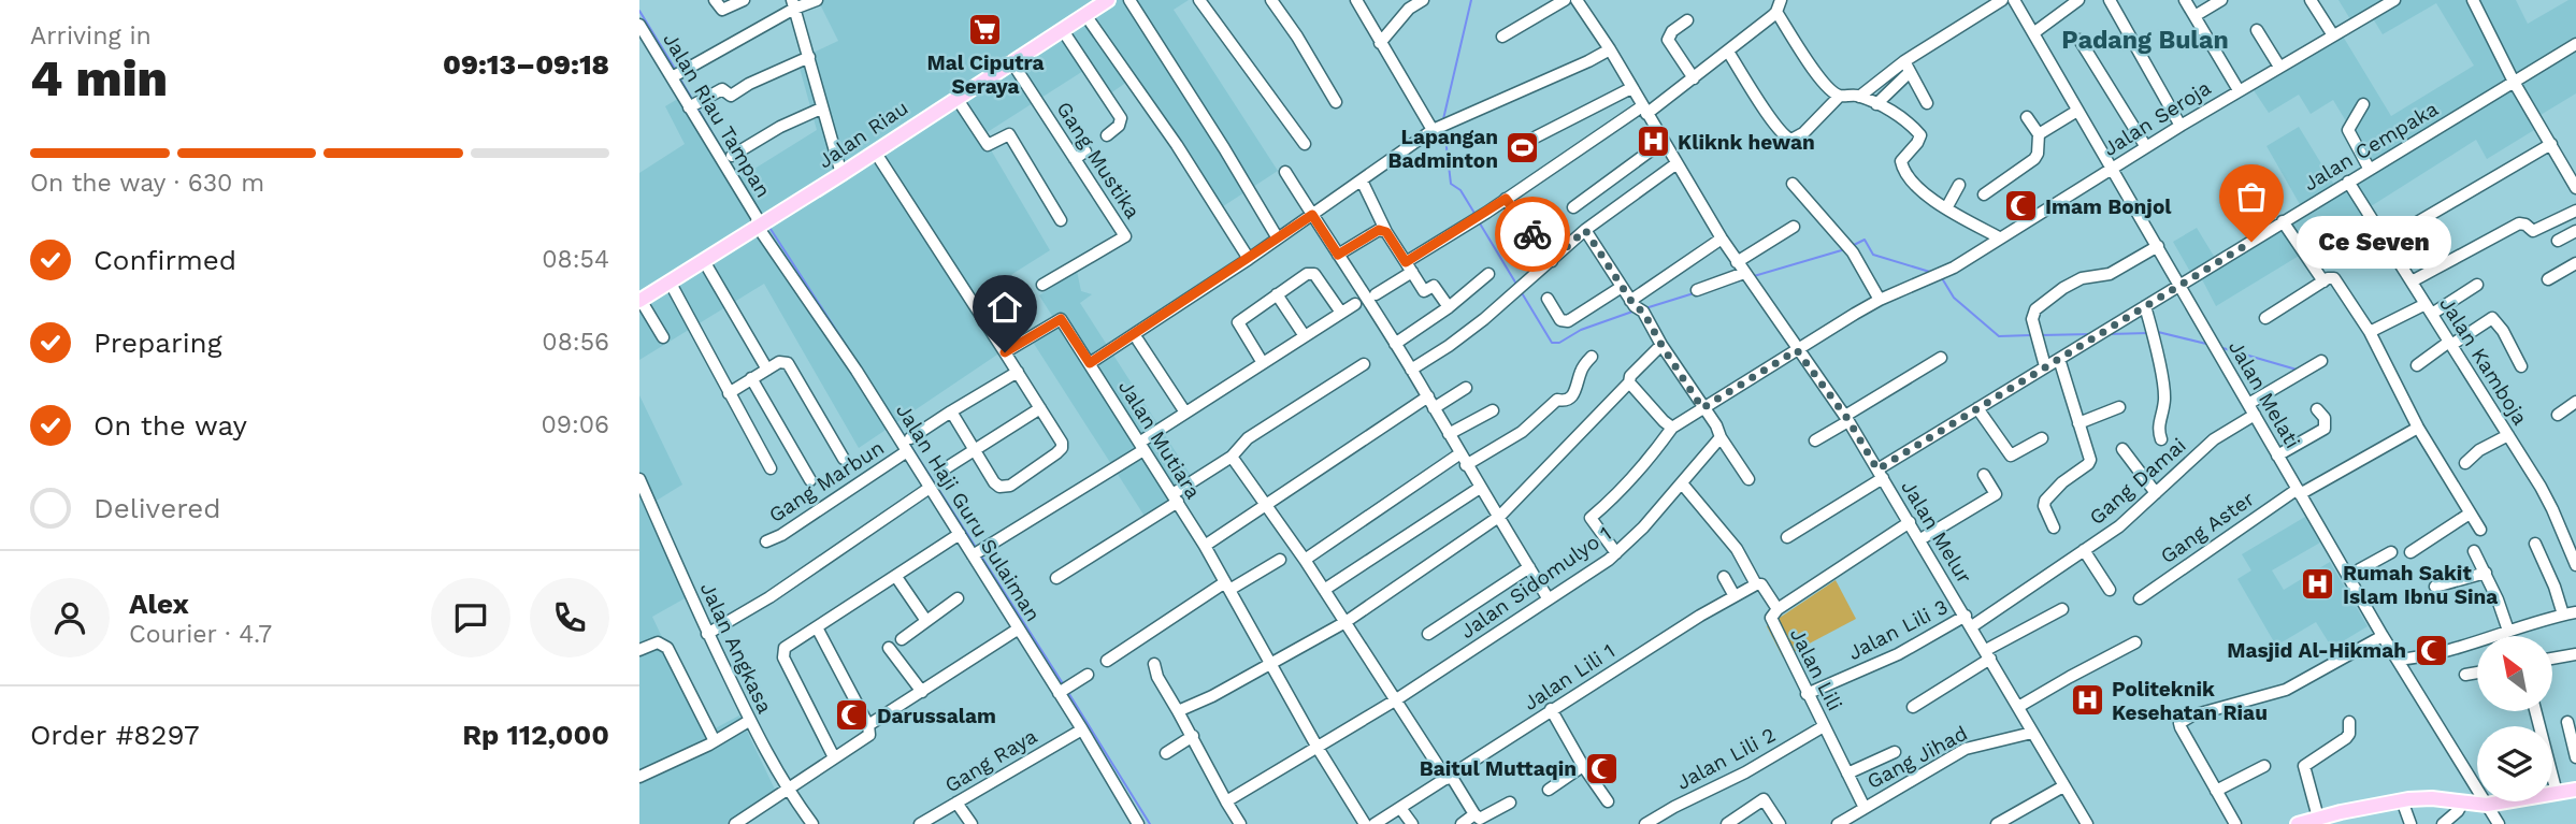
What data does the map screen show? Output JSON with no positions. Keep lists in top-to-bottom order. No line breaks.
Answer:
{"streets":{"main road":["Jalan Riau"],"street":["Jalan Riau Tampan","Jalan Seroja","Jalan Cempaka","Gang Mustika","Jalan Kamboja","Jalan Melati","Jalan Mutiara","Gang Marbun","Gang Damai","Jalan Haji Guru Sulaiman","Gang Aster","Jalan Melur","Jalan Sidomulyo 1","Jalan Lili 3","Jalan Angkasa","Jalan Lili","Jalan Lili 1","Gang Jihad","Jalan Lili 2","Gang Raya"]},"crossings":[["Jalan Riau Tampan","Jalan Riau"],["Jalan Riau Tampan","Jalan Haji Guru Sulaiman"],["Jalan Seroja","Jalan Melati"],["Jalan Seroja","Jalan Melur"],["Jalan Riau","Gang Mustika"],["Jalan Riau","Jalan Haji Guru Sulaiman"],["Jalan Cempaka","Jalan Kamboja"],["Jalan Cempaka","Jalan Melati"],["Jalan Cempaka","Jalan Melur"],["Jalan Melati","Gang Damai"],["Jalan Melati","Gang Aster"],["Jalan Mutiara","Jalan Sidomulyo 1"],["Gang Marbun","Jalan Haji Guru Sulaiman"],["Gang Damai","Jalan Melur"],["Jalan Haji Guru Sulaiman","Gang Raya"],["Jalan Melur","Jalan Lili 3"],["Jalan Melur","Jalan Lili"],["Jalan Melur","Gang Jihad"],["Jalan Lili 3","Jalan Lili"],["Jalan Lili","Gang Jihad"],["Jalan Lili","Jalan Lili 2"]],"districts":["Padang Bulan"],"places":{"supermarket":["Mal Ciputra Seraya"],"hospital":["Kliknk hewan","Rumah Sakit Islam Ibnu Sina","Politeknik Kesehatan Riau"],"sports":["Lapangan Badminton"],"mosque":["Imam Bonjol","Masjid Al-Hikmah","Darussalam","Baitul Muttaqin"],"other":["Ce Seven"]},"north":"top left","page":{"heading":["4 min","Arriving in","09:13–09:18"],"panel":["Alex","Courier · 4.7","Order #8297","Rp 112,000"],"bar":"On the way · 630 m","bubble":"Ce Seven","list":[["Confirmed","08:54"],["Preparing","08:56"],["On the way","09:06"],"Delivered"]}}
